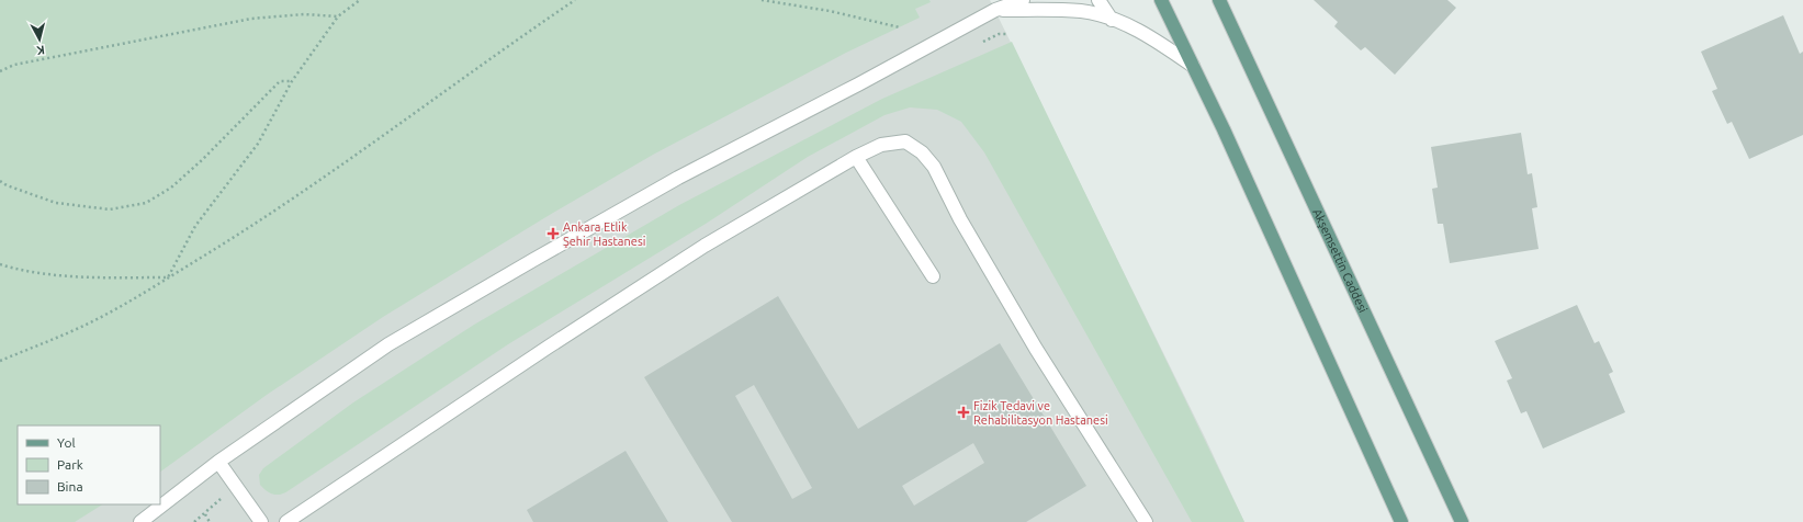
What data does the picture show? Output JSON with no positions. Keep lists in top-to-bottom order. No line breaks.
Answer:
{"streets":{"main road":["Akşemsettin Caddesi"]},"places":{"health":["Ankara Etlik Şehir Hastanesi","Fizik Tedavi ve Rehabilitasyon Hastanesi"]},"legend":["Yol","Park","Bina"],"north":"bottom"}
